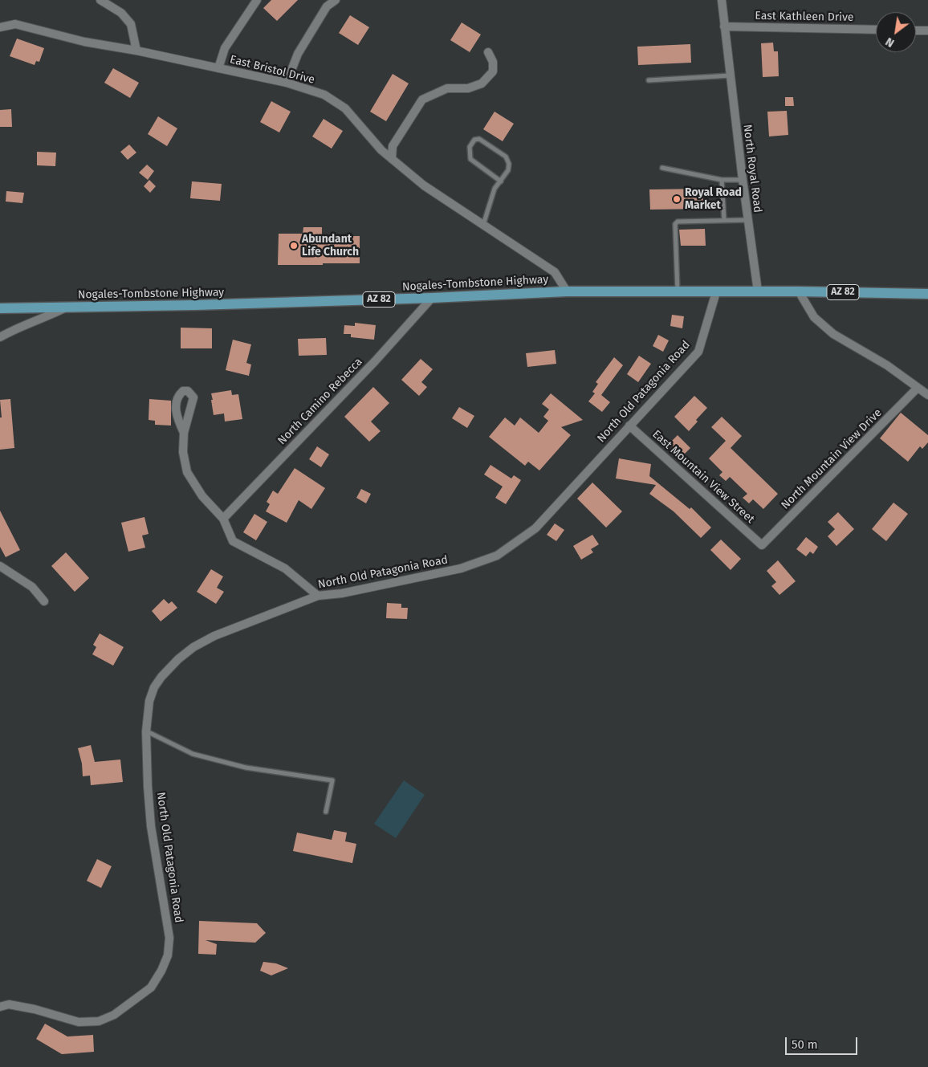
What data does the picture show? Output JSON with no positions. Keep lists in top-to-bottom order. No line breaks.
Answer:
{"streets":{"main road":["Nogales-Tombstone Highway","AZ 82"],"street":["East Kathleen Drive","East Bristol Drive","North Royal Road","North Old Patagonia Road","North Camino Rebecca","North Mountain View Drive","East Mountain View Street"]},"crossings":[["East Kathleen Drive","North Royal Road"],["East Bristol Drive","Nogales-Tombstone Highway"],["North Royal Road","Nogales-Tombstone Highway"],["Nogales-Tombstone Highway","North Old Patagonia Road"],["Nogales-Tombstone Highway","North Camino Rebecca"],["North Old Patagonia Road","East Mountain View Street"],["North Mountain View Drive","East Mountain View Street"]],"places":["Royal Road Market","Abundant Life Church"],"scale_bar":"50 m","north":"bottom left"}
